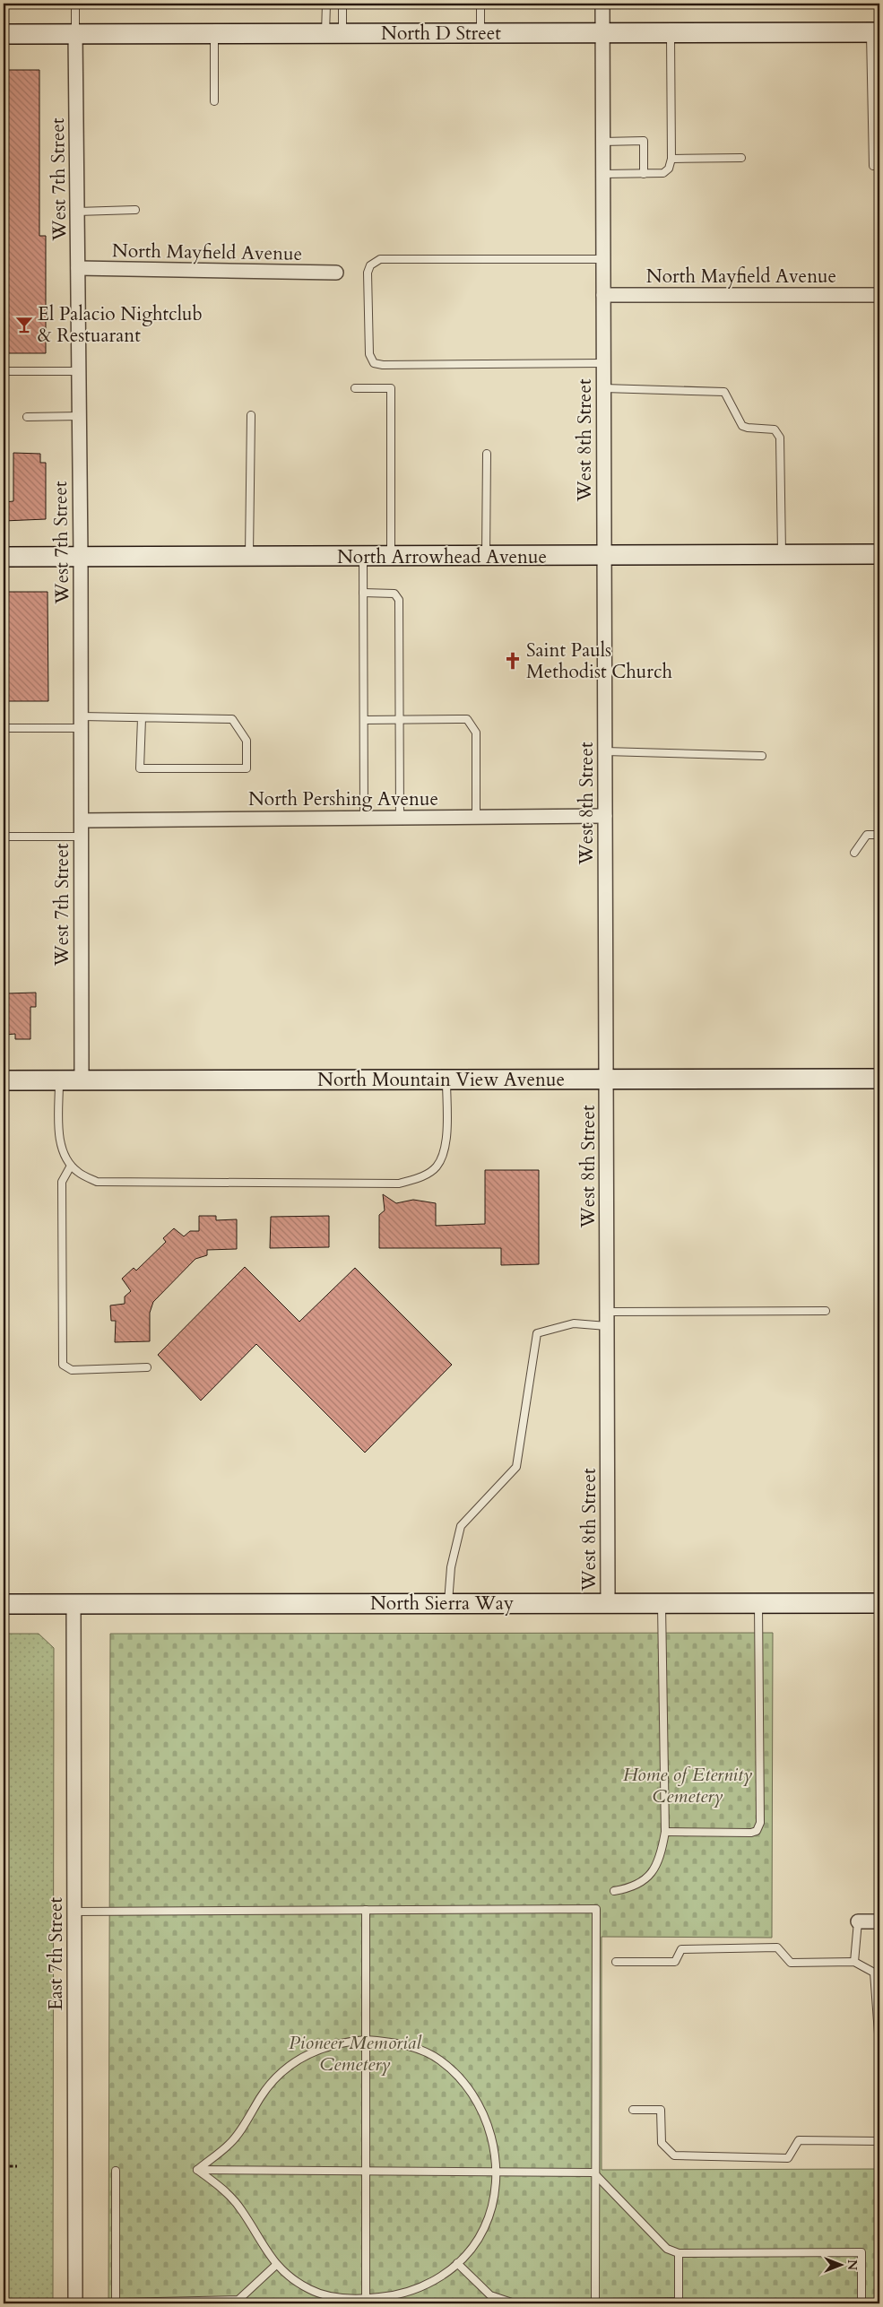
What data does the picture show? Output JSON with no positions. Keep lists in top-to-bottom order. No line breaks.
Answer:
{"streets":{"street":["North D Street","West 7th Street","North Mayfield Avenue","West 8th Street","North Arrowhead Avenue","North Pershing Avenue","North Mountain View Avenue","North Sierra Way","East 7th Street"]},"crossings":[["North D Street","West 7th Street"],["North D Street","West 8th Street"],["West 7th Street","North Mayfield Avenue"],["West 7th Street","North Arrowhead Avenue"],["West 7th Street","North Pershing Avenue"],["West 7th Street","North Mountain View Avenue"],["North Mayfield Avenue","West 8th Street"],["West 8th Street","North Arrowhead Avenue"],["West 8th Street","North Pershing Avenue"],["West 8th Street","North Mountain View Avenue"],["West 8th Street","North Sierra Way"],["North Sierra Way","East 7th Street"]],"parks":["Home of Eternity Cemetery","Pioneer Memorial Cemetery"],"places":{"bar":["El Palacio Nightclub & Restuarant"],"church":["Saint Pauls Methodist Church"]},"north":"right"}
